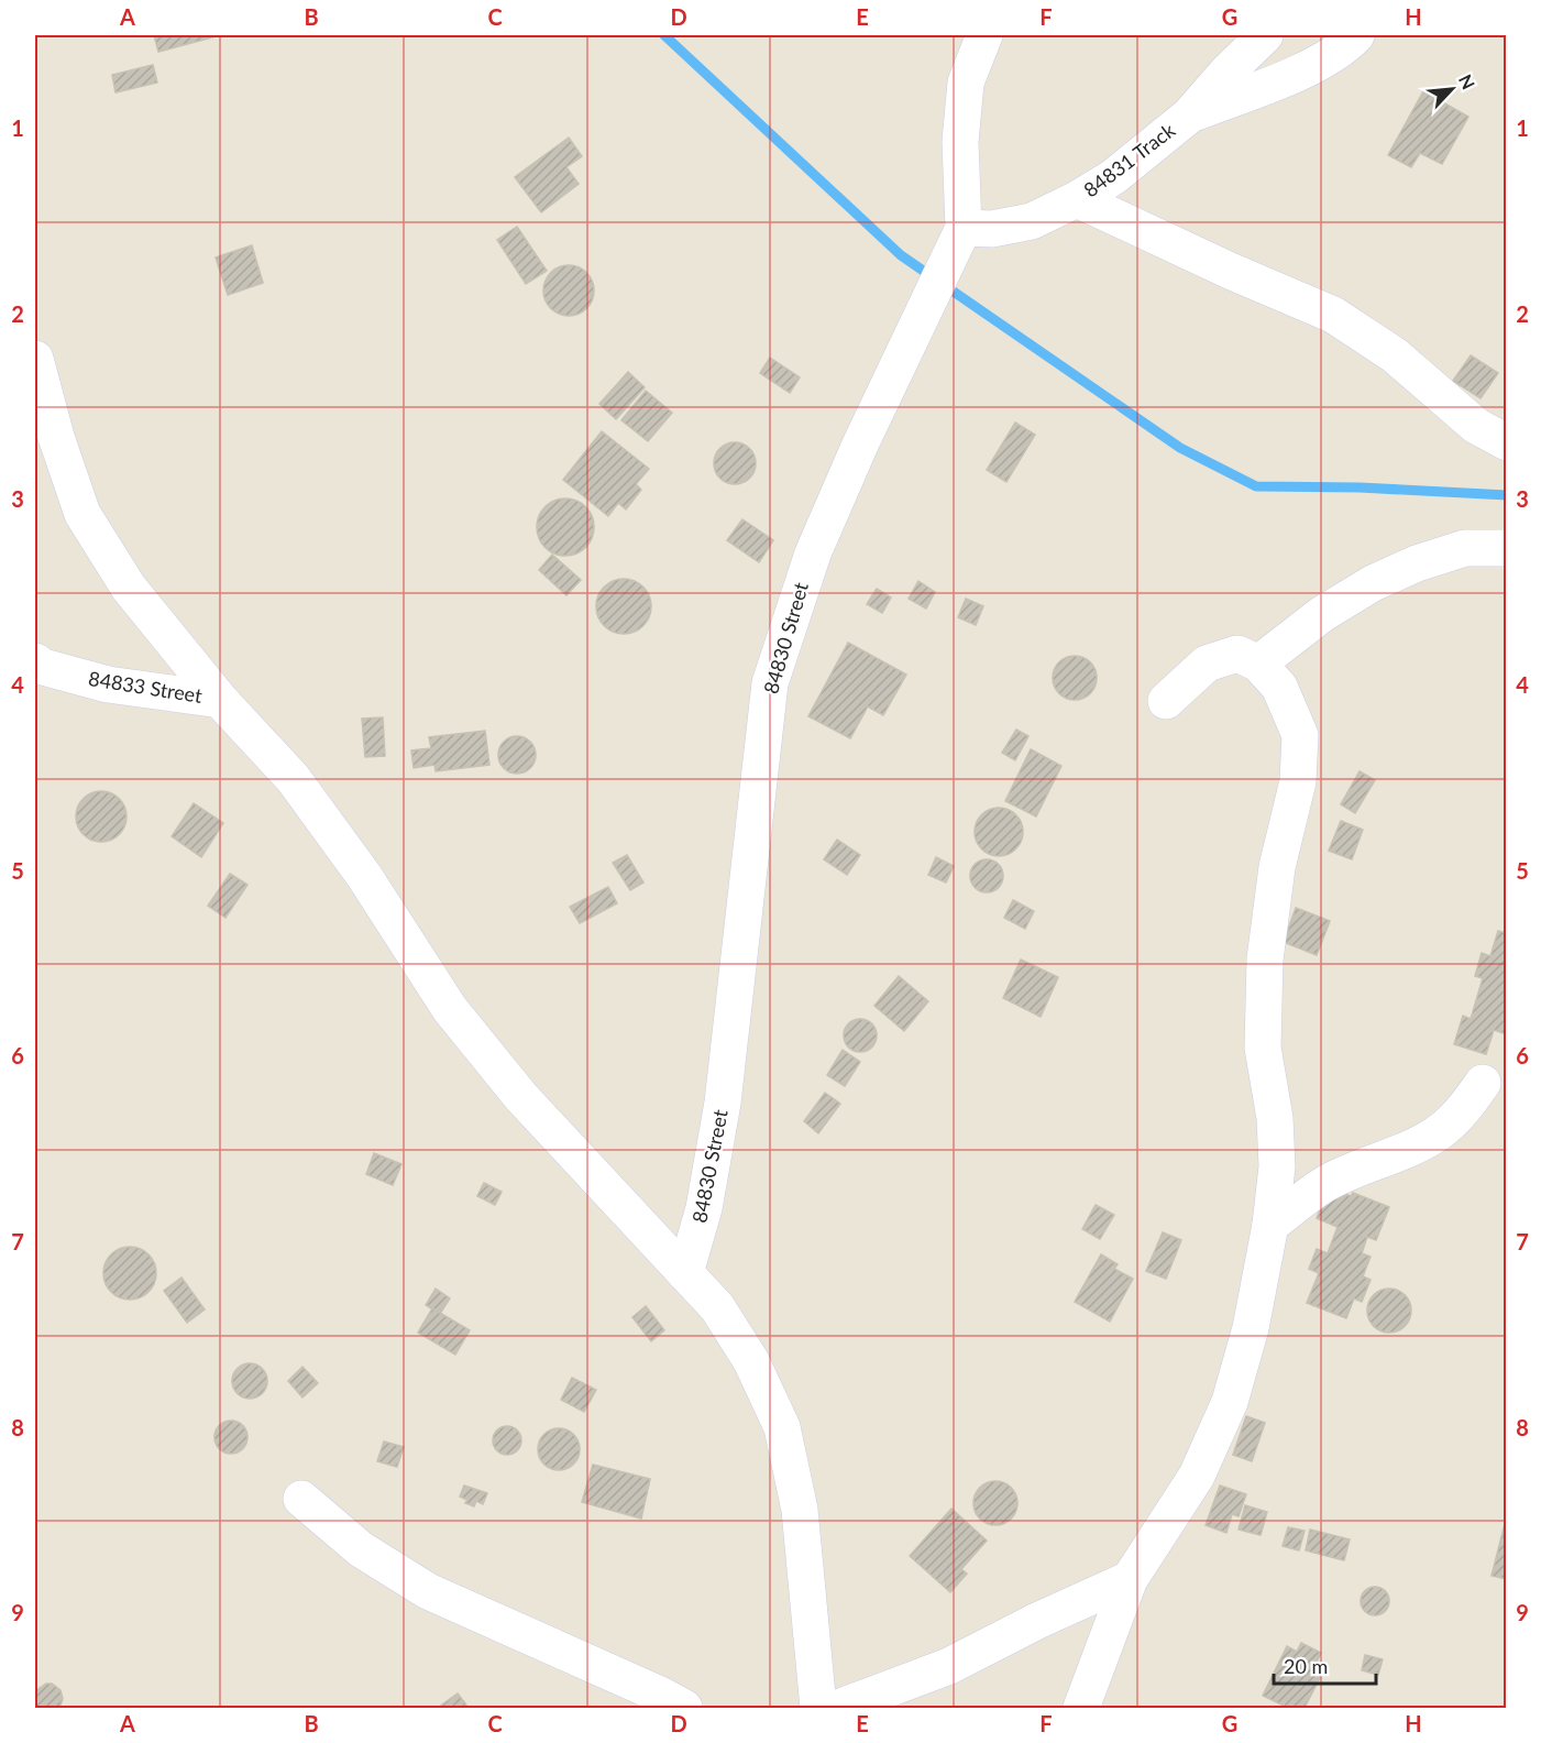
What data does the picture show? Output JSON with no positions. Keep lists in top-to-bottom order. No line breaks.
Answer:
{"streets":{"street":["84831 Track","84830 Street","84833 Street"]},"crossings":[["84831 Track","84830 Street"]],"scale_bar":"20 m","north":"top right","grid":{"columns":["A","B","C","D","E","F","G","H"],"rows":["1","2","3","4","5","6","7","8","9"]}}
